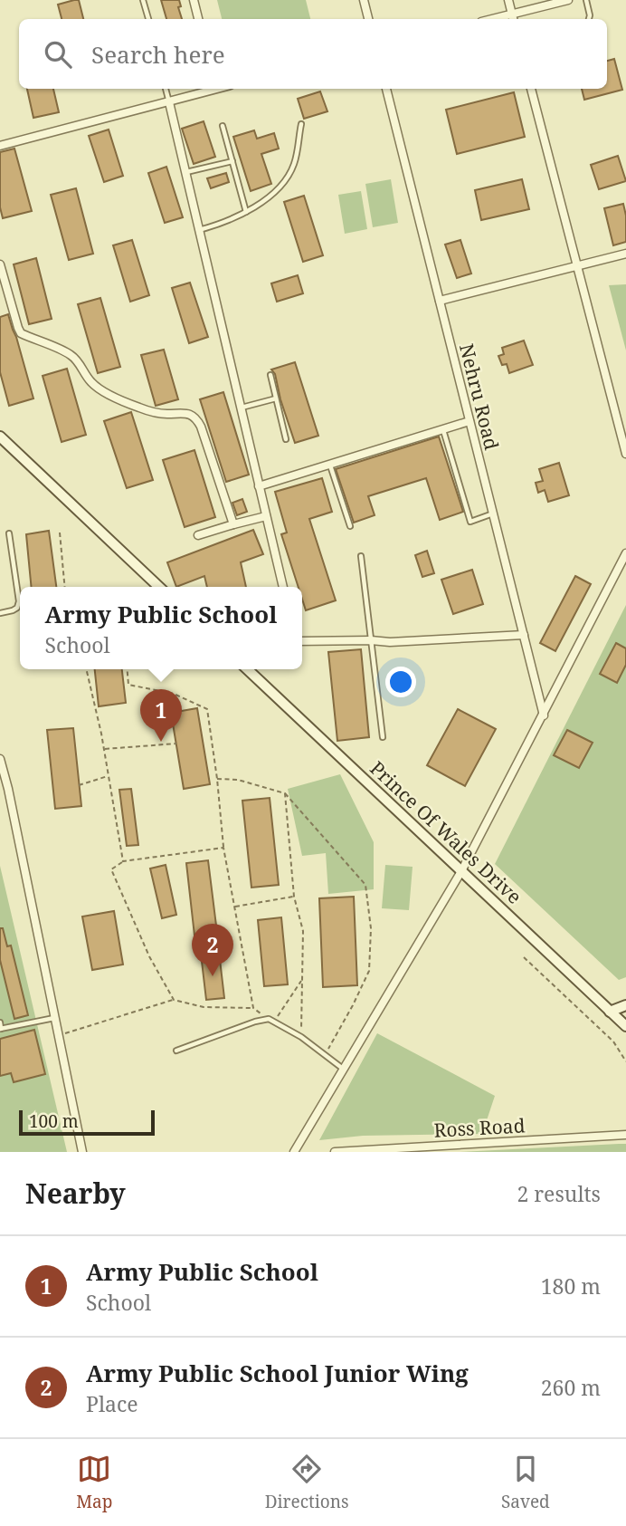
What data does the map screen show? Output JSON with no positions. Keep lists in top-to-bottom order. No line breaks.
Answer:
{"streets":{"main road":["Prince Of Wales Drive"],"street":["Nehru Road","Ross Road"]},"scale_bar":"100 m","page":{"search":"Search here","popup":["Army Public School","School"],"pins":["1","2"],"scale":"100 m","heading":["Nearby","2 results"],"list":[{"mark":"1","name":"Army Public School","note":"School","value":"180 m"},{"mark":"2","name":"Army Public School Junior Wing","note":"Place","value":"260 m"}],"nav":["Map","Directions","Saved"]}}
